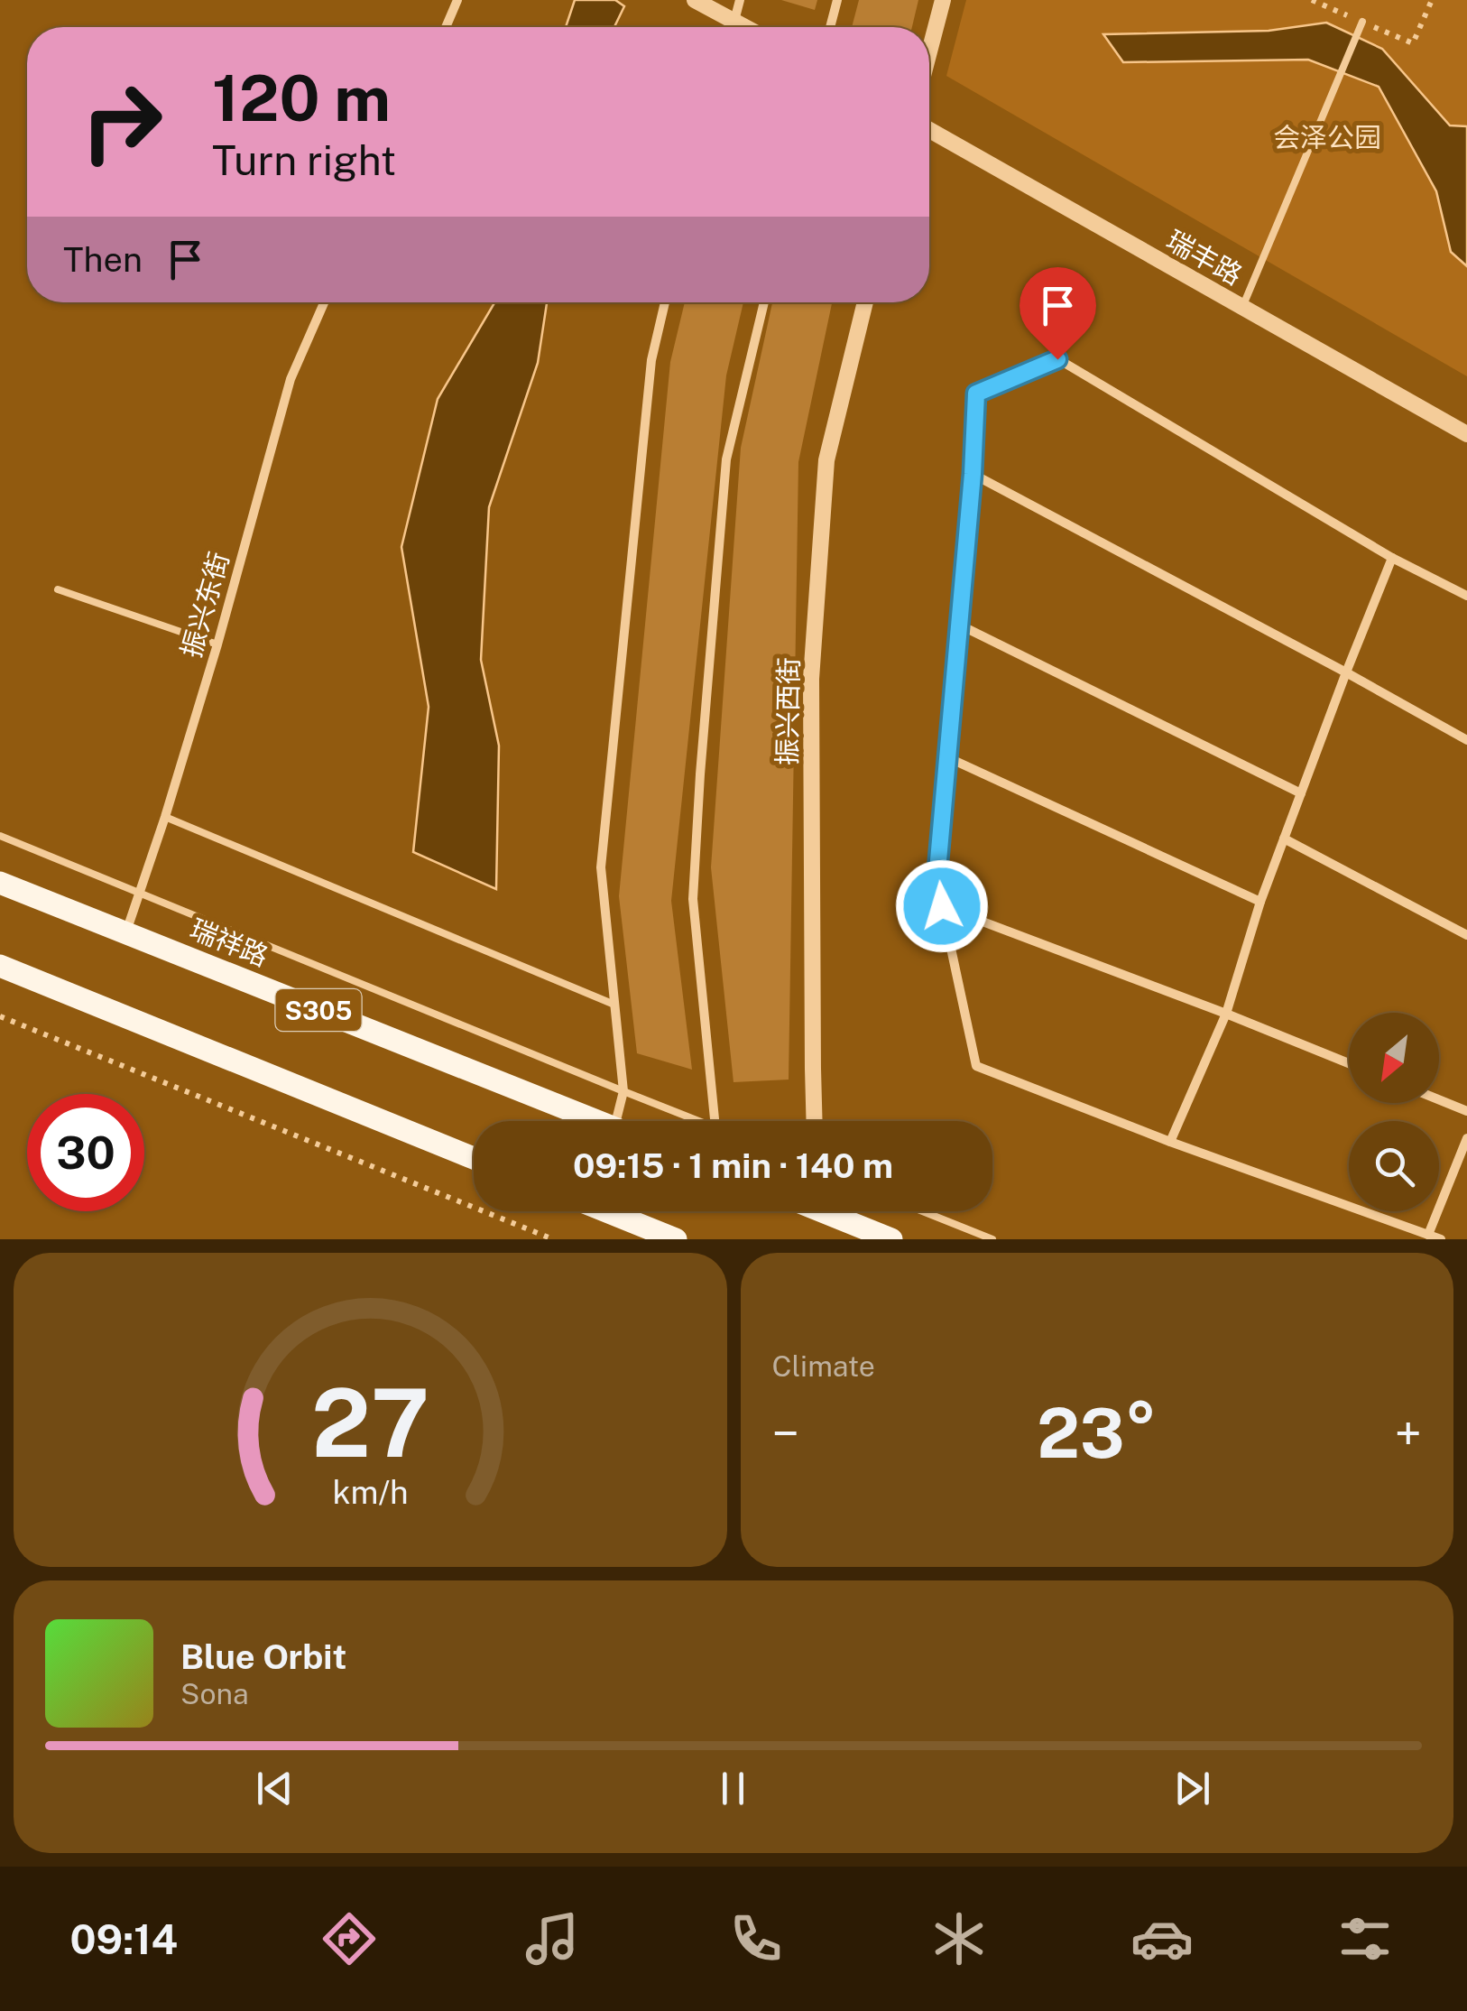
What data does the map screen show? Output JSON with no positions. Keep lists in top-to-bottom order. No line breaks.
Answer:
{"streets":{"main road":["瑞祥路","S305"],"street":["瑞丰路","振兴东街","振兴西街"]},"crossings":[["振兴东街","瑞祥路"]],"parks":["会泽公园"],"north":"bottom left","page":{"turn":["120 m","Turn right"],"then":"Then","limit":"30","trip":"09:15 · 1 min · 140 m","tile":"Climate","heat":["−","23°","+"],"song":["Blue Orbit","Sona"],"tabs":"09:14","gauge":["27","km/h"]}}
